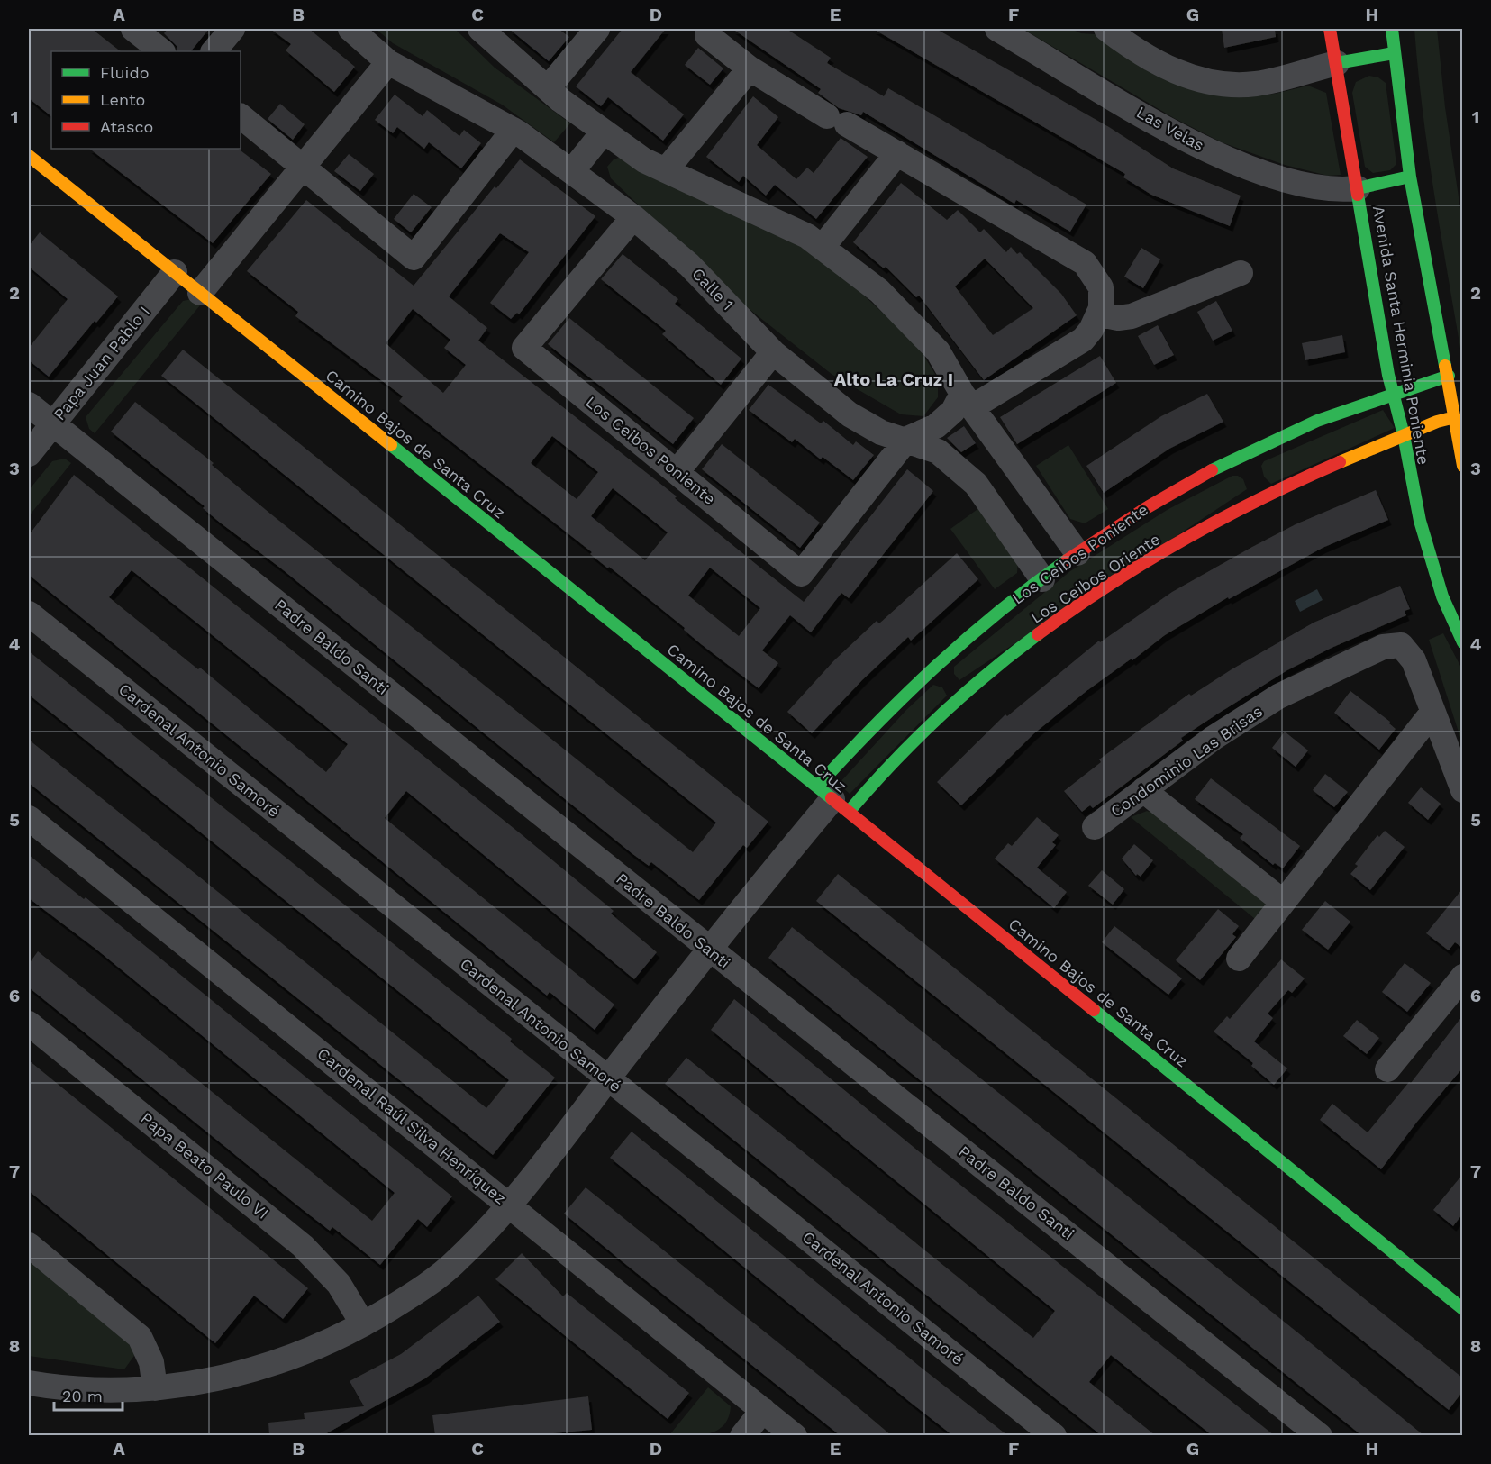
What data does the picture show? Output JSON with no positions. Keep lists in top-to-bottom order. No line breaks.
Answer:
{"streets":{"street":["Las Velas","Calle 1","Avenida Santa Herminia Poniente","Papa Juan Pablo I","Camino Bajos de Santa Cruz","Los Ceibos Poniente","Los Ceibos Oriente","Padre Baldo Santi","Cardenal Antonio Samoré","Condominio Las Brisas","Cardenal Raúl Silva Henríquez","Papa Beato Paulo VI"]},"crossings":[["Las Velas","Avenida Santa Herminia Poniente"],["Calle 1","Los Ceibos Poniente"],["Avenida Santa Herminia Poniente","Los Ceibos Poniente"],["Avenida Santa Herminia Poniente","Los Ceibos Oriente"],["Papa Juan Pablo I","Camino Bajos de Santa Cruz"],["Papa Juan Pablo I","Padre Baldo Santi"],["Camino Bajos de Santa Cruz","Los Ceibos Poniente"],["Camino Bajos de Santa Cruz","Los Ceibos Oriente"],["Los Ceibos Poniente","Los Ceibos Oriente"]],"districts":["Alto La Cruz I"],"legend":["Fluido","Lento","Atasco"],"scale_bar":"20 m","grid":{"columns":["A","B","C","D","E","F","G","H"],"rows":["1","2","3","4","5","6","7","8"]}}
